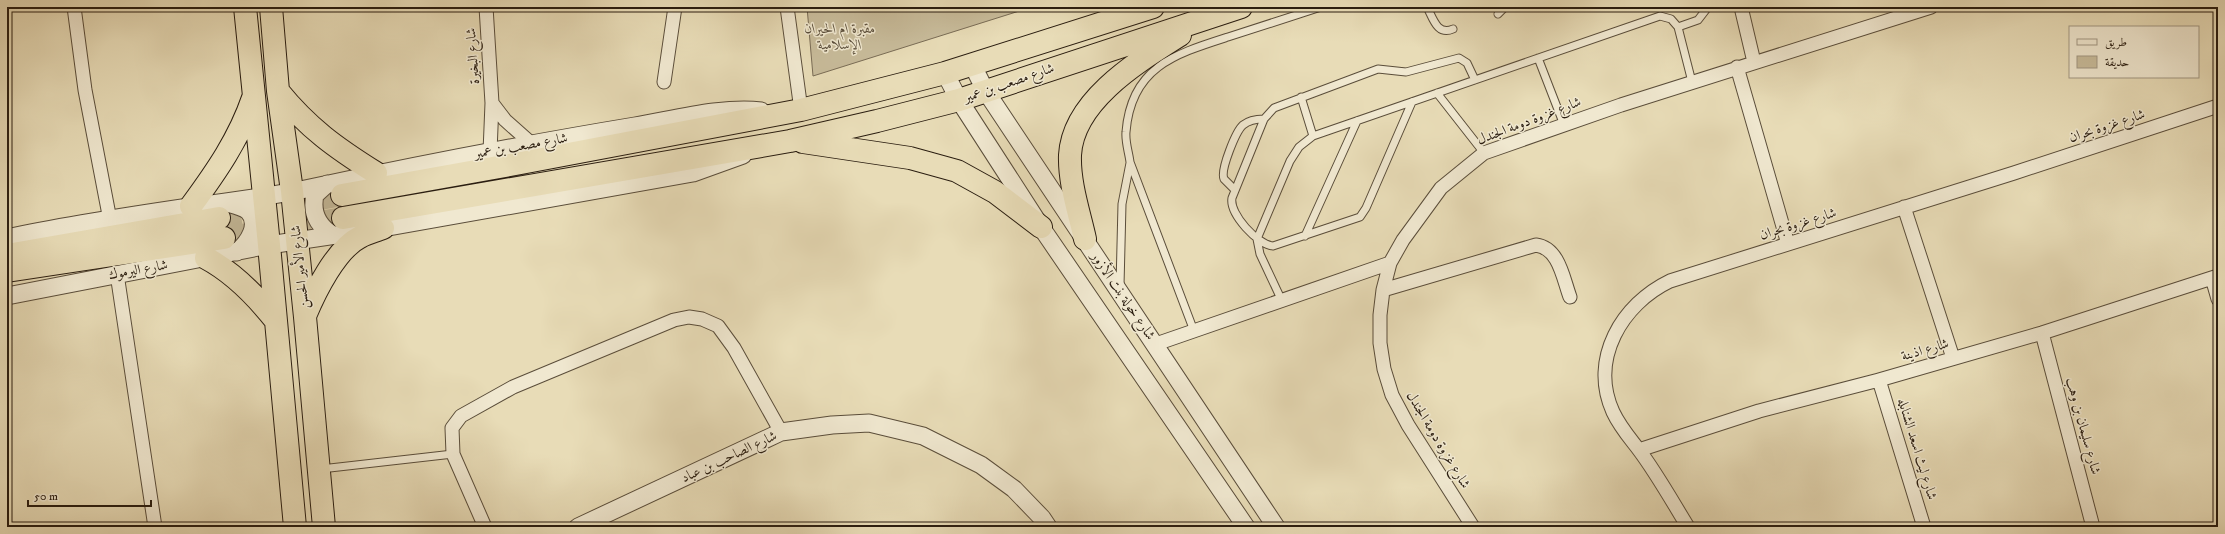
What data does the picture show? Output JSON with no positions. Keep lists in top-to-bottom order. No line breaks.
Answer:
{"streets":{"highway":["شارع مصعب بن عمير","شارع الأمير الحسن","شارع اليرموك"],"street":["شارع البخيرة","شارع غزوة دومة الجندل","شارع غزوة بحران","شارع خولة بنت الأزور","شارع اذينة","شارع سليمان بن وهب","شارع ليث اسعد الشنابله","شارع الصاحب بن عباد"]},"crossings":[["شارع البخيرة","شارع مصعب بن عمير"],["شارع مصعب بن عمير","شارع الأمير الحسن"],["شارع مصعب بن عمير","شارع اليرموك"],["شارع مصعب بن عمير","شارع خولة بنت الأزور"],["شارع غزوة بحران","شارع اذينة"],["شارع الأمير الحسن","شارع اليرموك"],["شارع اذينة","شارع سليمان بن وهب"],["شارع اذينة","شارع ليث اسعد الشنابله"]],"parks":["مقبرة ام الحيران الإسلامية"],"legend":["طريق","حديقة"],"scale_bar":"50 m"}
